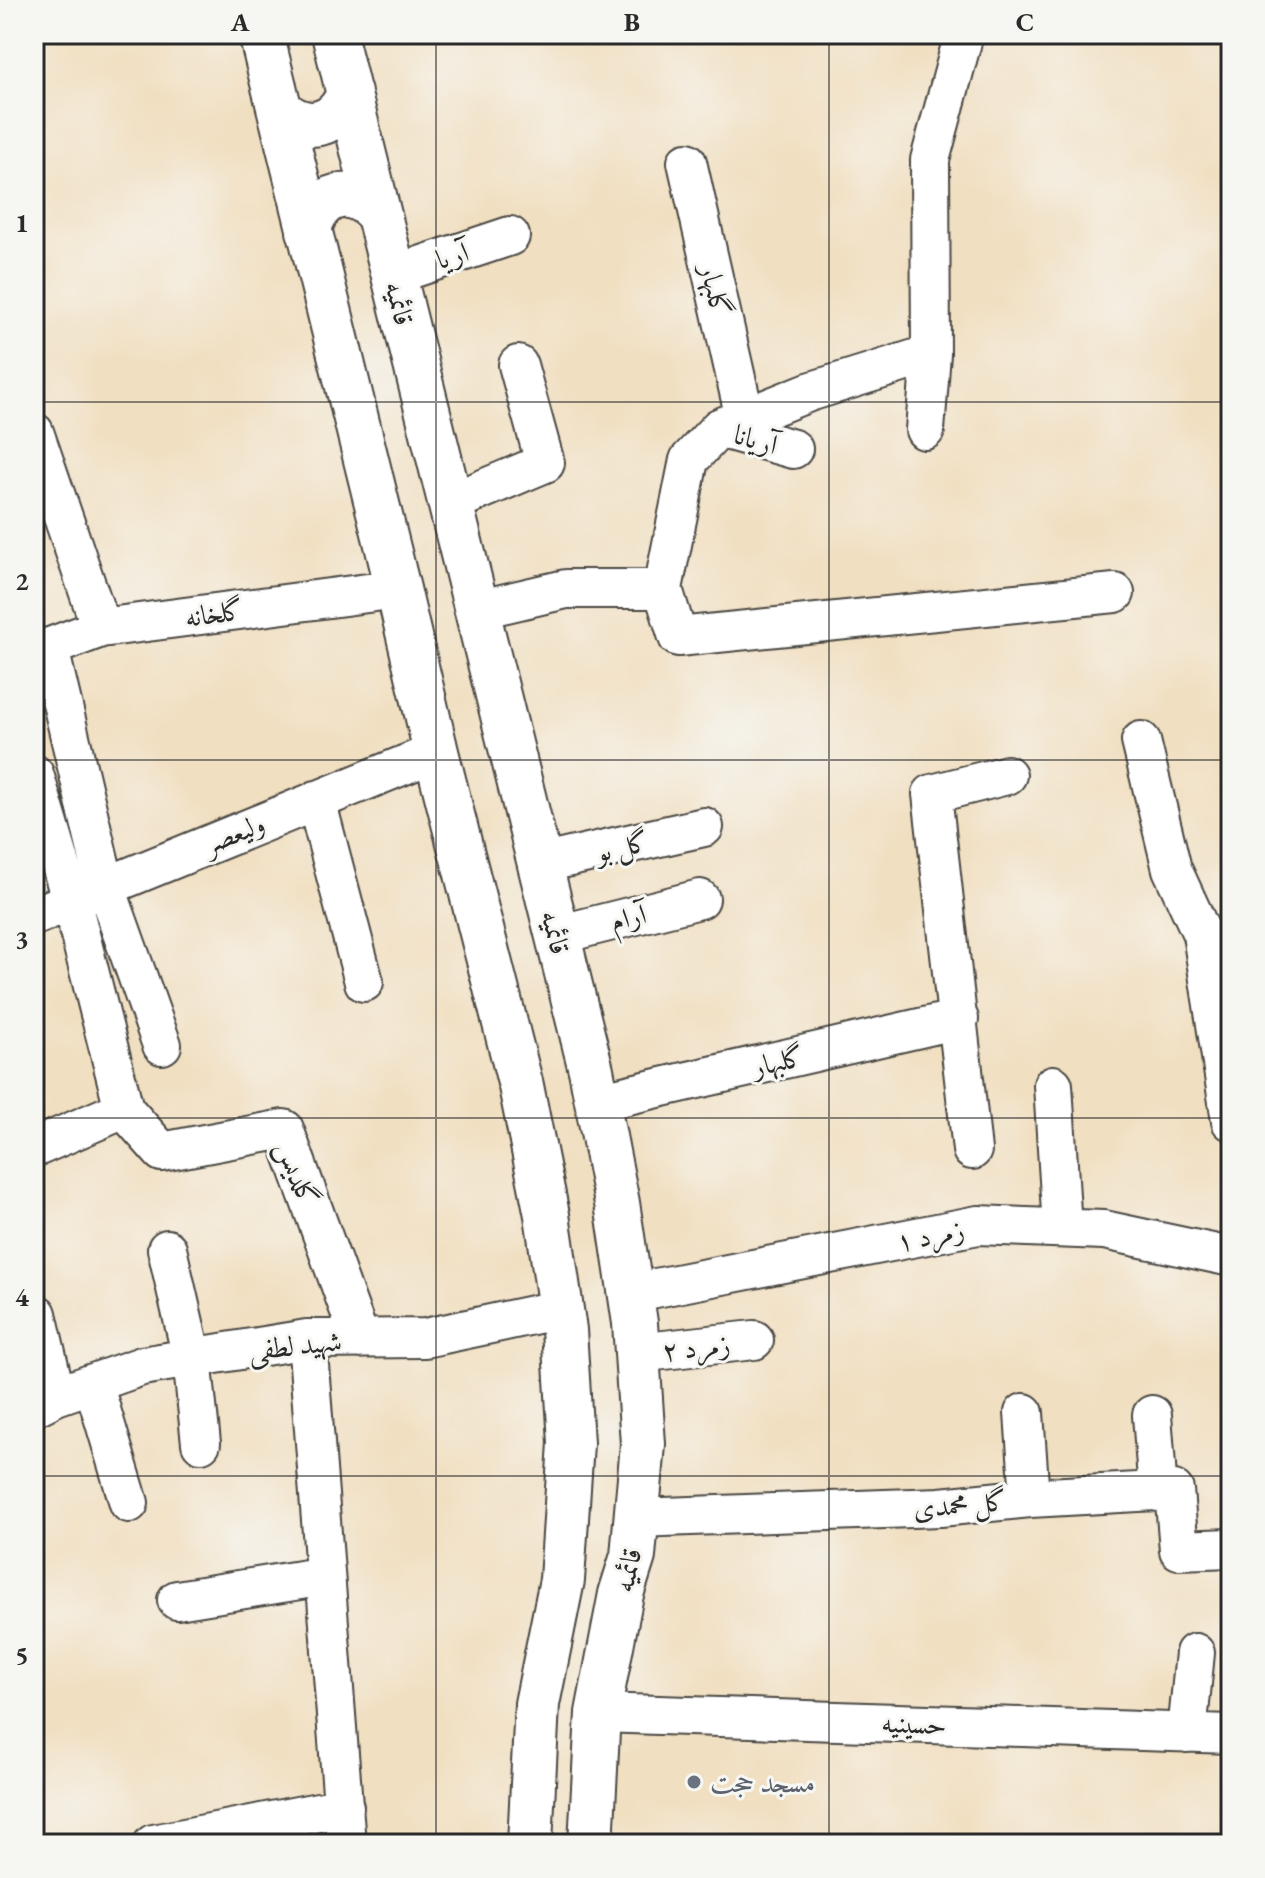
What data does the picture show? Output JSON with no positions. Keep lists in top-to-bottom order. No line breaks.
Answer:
{"streets":{"main road":["قائمیه"],"street":["آریا","گلبهار","آریانا","گلخانه","ولیعصر","گل بو","آرام","گلدیس","زمرد ۱","شهید لطفی","زمرد ۲","گل محمدی","حسینیه"]},"crossings":[["آریا","قائمیه"],["گلبهار","قائمیه"],["گلبهار","آریانا"],["قائمیه","گل بو"],["قائمیه","آرام"],["قائمیه","زمرد ۱"],["قائمیه","زمرد ۲"],["قائمیه","گل محمدی"],["قائمیه","حسینیه"],["گلدیس","شهید لطفی"]],"places":["مسجد حجت"],"grid":{"columns":["A","B","C"],"rows":["1","2","3","4","5"]}}
